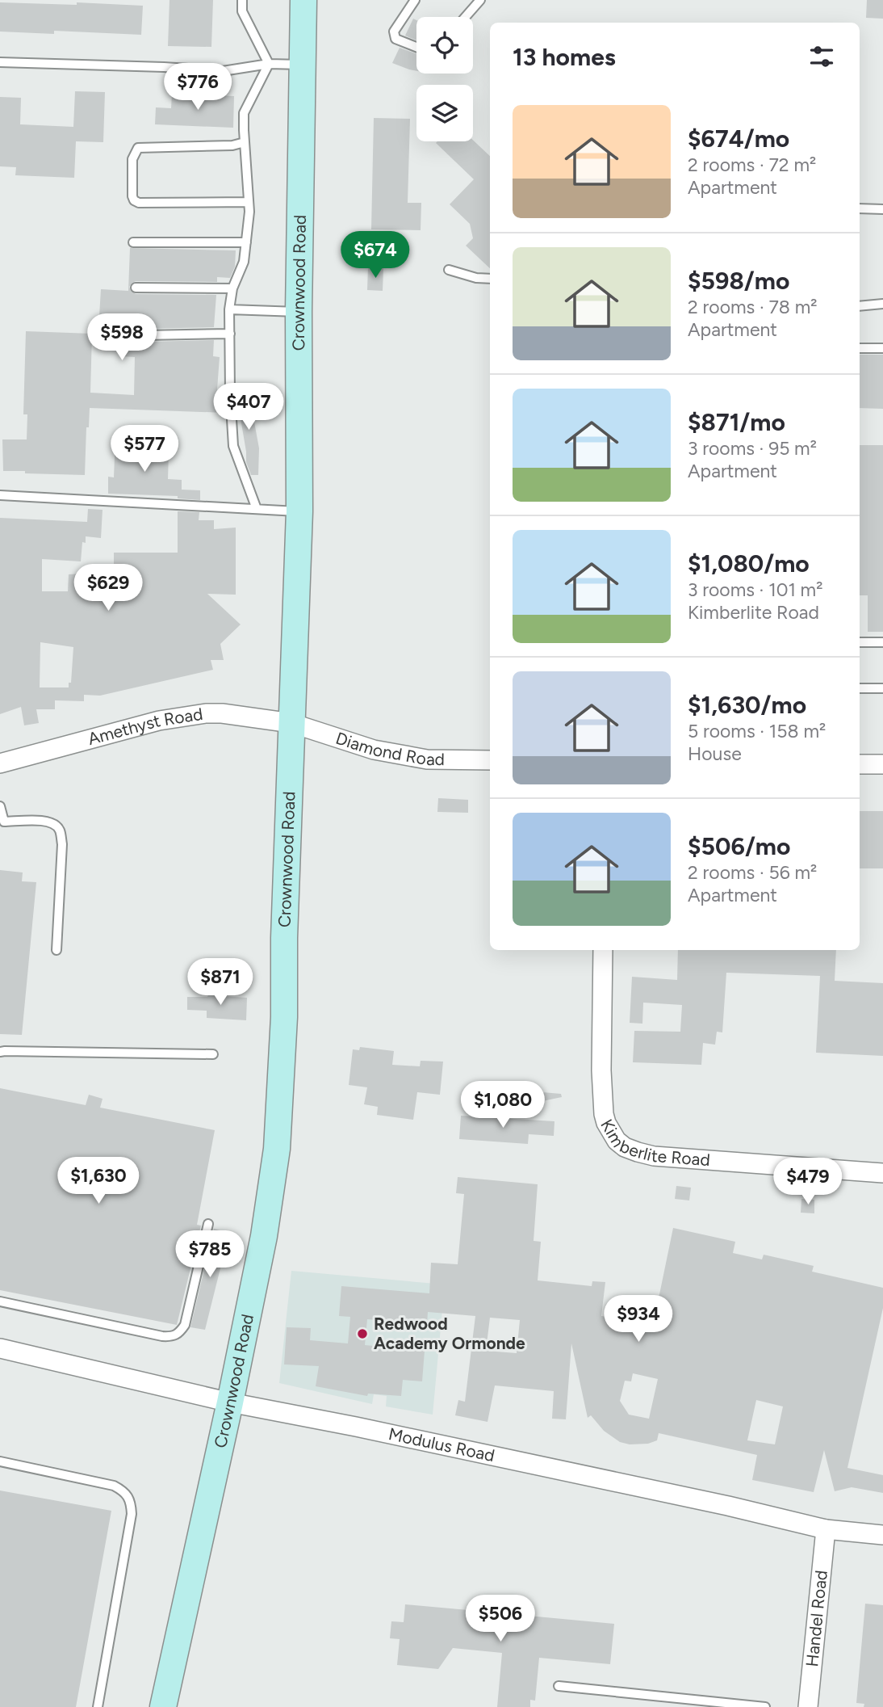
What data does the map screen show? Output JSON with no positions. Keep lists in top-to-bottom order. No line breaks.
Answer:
{"streets":{"main road":["Crownwood Road"],"street":["Amethyst Road","Diamond Road","Kimberlite Road","Modulus Road","Handel Road"]},"crossings":[["Crownwood Road","Amethyst Road"],["Crownwood Road","Diamond Road"],["Crownwood Road","Modulus Road"],["Amethyst Road","Diamond Road"],["Modulus Road","Handel Road"]],"places":["Redwood Academy Ormonde"],"page":{"heading":"13 homes","price":["$776","$674","$598","$407","$577","$629","$871","$1,080","$1,630","$479","$785","$934","$506"],"list":[{"name":"$674/mo","note":"2 rooms · 72 m² · Apartment"},{"name":"$598/mo","note":"2 rooms · 78 m² · Apartment"},{"name":"$871/mo","note":"3 rooms · 95 m² · Apartment"},{"name":"$1,080/mo","note":"3 rooms · 101 m² · Kimberlite Road"},{"name":"$1,630/mo","note":"5 rooms · 158 m² · House"},{"name":"$506/mo","note":"2 rooms · 56 m² · Apartment"}]}}
